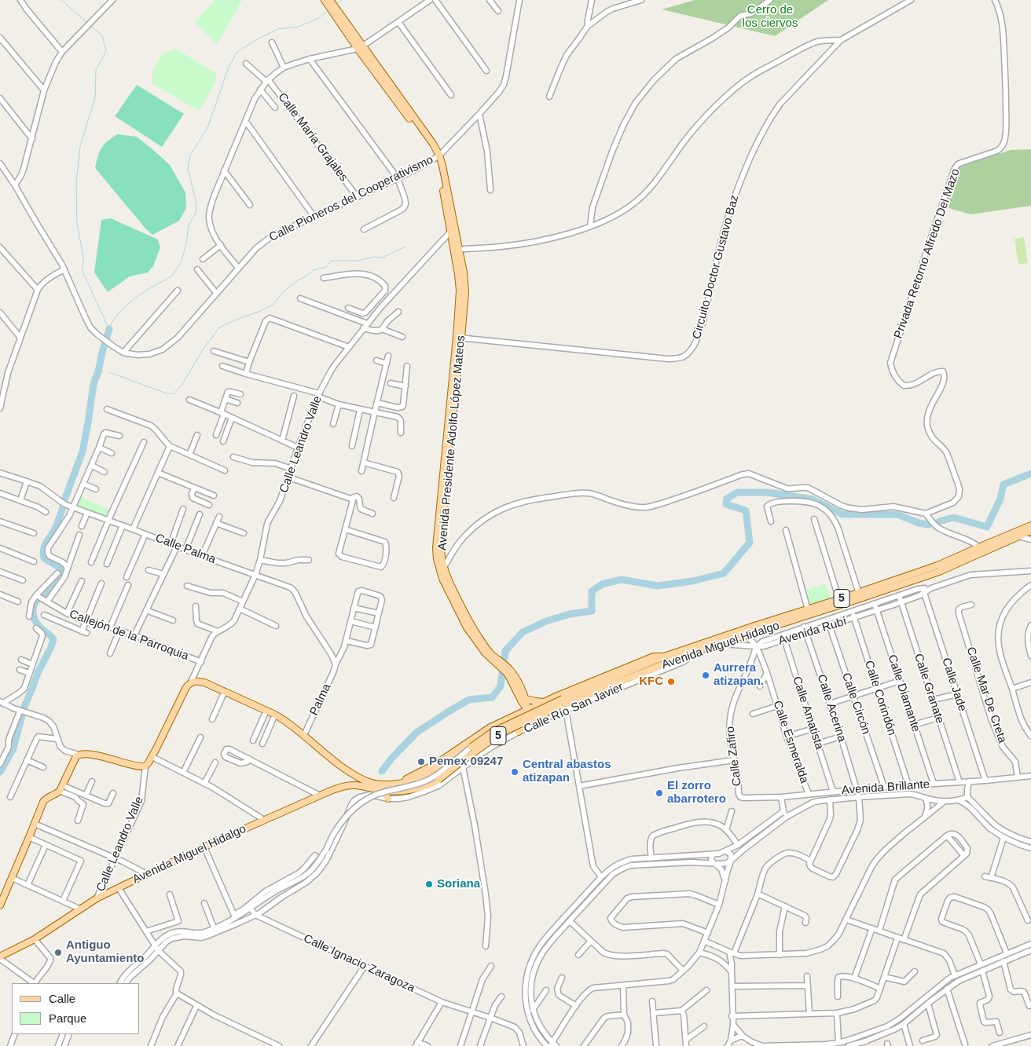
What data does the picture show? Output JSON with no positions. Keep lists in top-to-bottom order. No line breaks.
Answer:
{"streets":{"main road":["Avenida Presidente Adolfo López Mateos","5","Avenida Miguel Hidalgo","Calle Río San Javier"],"street":["Calle María Grajales","Calle Pioneros del Cooperativismo","Privada Retorno Alfredo Del Mazo","Circuito Doctor Gustavo Baz","Calle Leandro Valle","Calle Palma","Avenida Rubí","Callejón de la Parroquia","Calle Jade","Calle Granate","Calle Diamante","Calle Mar De Creta","Calle Corindón","Palma","Calle Circón","Calle Acerina","Calle Amatista","Calle Esmeralda","Calle Zafiro","Avenida Brillante","Calle Ignacio Zaragoza"]},"crossings":[["Calle María Grajales","Calle Pioneros del Cooperativismo"],["Calle Pioneros del Cooperativismo","Avenida Presidente Adolfo López Mateos"],["Circuito Doctor Gustavo Baz","Avenida Presidente Adolfo López Mateos"],["Avenida Presidente Adolfo López Mateos","Calle Leandro Valle"],["Avenida Presidente Adolfo López Mateos","Calle Río San Javier"],["Calle Leandro Valle","Calle Palma"],["Calle Leandro Valle","Callejón de la Parroquia"],["Calle Leandro Valle","Avenida Miguel Hidalgo"],["Calle Palma","Callejón de la Parroquia"],["Calle Palma","Palma"],["5","Avenida Miguel Hidalgo"],["Avenida Rubí","Calle Jade"],["Avenida Rubí","Calle Granate"],["Avenida Rubí","Calle Diamante"],["Avenida Rubí","Calle Corindón"],["Avenida Rubí","Calle Circón"],["Avenida Rubí","Calle Acerina"],["Avenida Rubí","Calle Amatista"],["Avenida Rubí","Calle Esmeralda"],["Avenida Rubí","Calle Zafiro"],["Avenida Miguel Hidalgo","Calle Río San Javier"],["Avenida Miguel Hidalgo","Calle Ignacio Zaragoza"],["Calle Jade","Avenida Brillante"],["Calle Granate","Avenida Brillante"],["Calle Diamante","Avenida Brillante"],["Calle Mar De Creta","Avenida Brillante"],["Calle Corindón","Avenida Brillante"],["Calle Circón","Avenida Brillante"],["Calle Acerina","Avenida Brillante"],["Calle Amatista","Avenida Brillante"],["Calle Esmeralda","Calle Zafiro"],["Calle Esmeralda","Avenida Brillante"],["Calle Zafiro","Avenida Brillante"]],"parks":["Cerro de los ciervos"],"places":["Aurrera atizapan.","KFC","Pemex 09247","Central abastos atizapan","El zorro abarrotero","Soriana","Antiguo Ayuntamiento"],"legend":["Calle","Parque"]}
